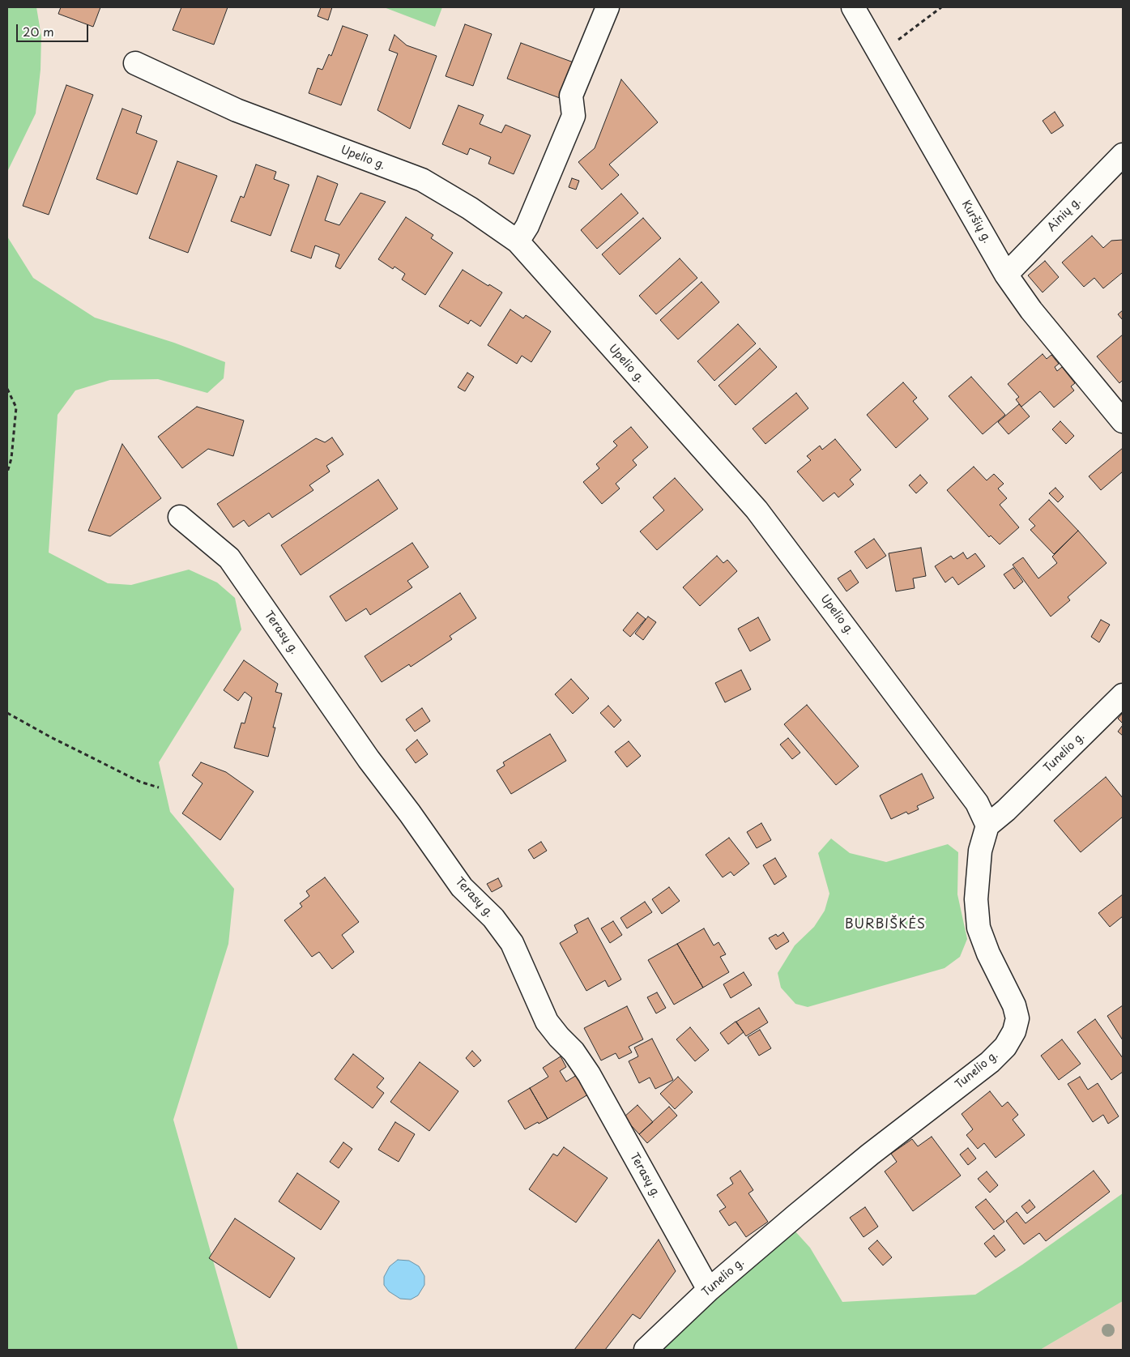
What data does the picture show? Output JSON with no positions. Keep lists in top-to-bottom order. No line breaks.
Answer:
{"streets":{"street":["Upelio g.","Ainių g.","Kuršių g.","Terasų g.","Tunelio g."]},"crossings":[["Upelio g.","Tunelio g."],["Ainių g.","Kuršių g."],["Terasų g.","Tunelio g."]],"districts":["BURBIŠKĖS"],"scale_bar":"20 m"}
